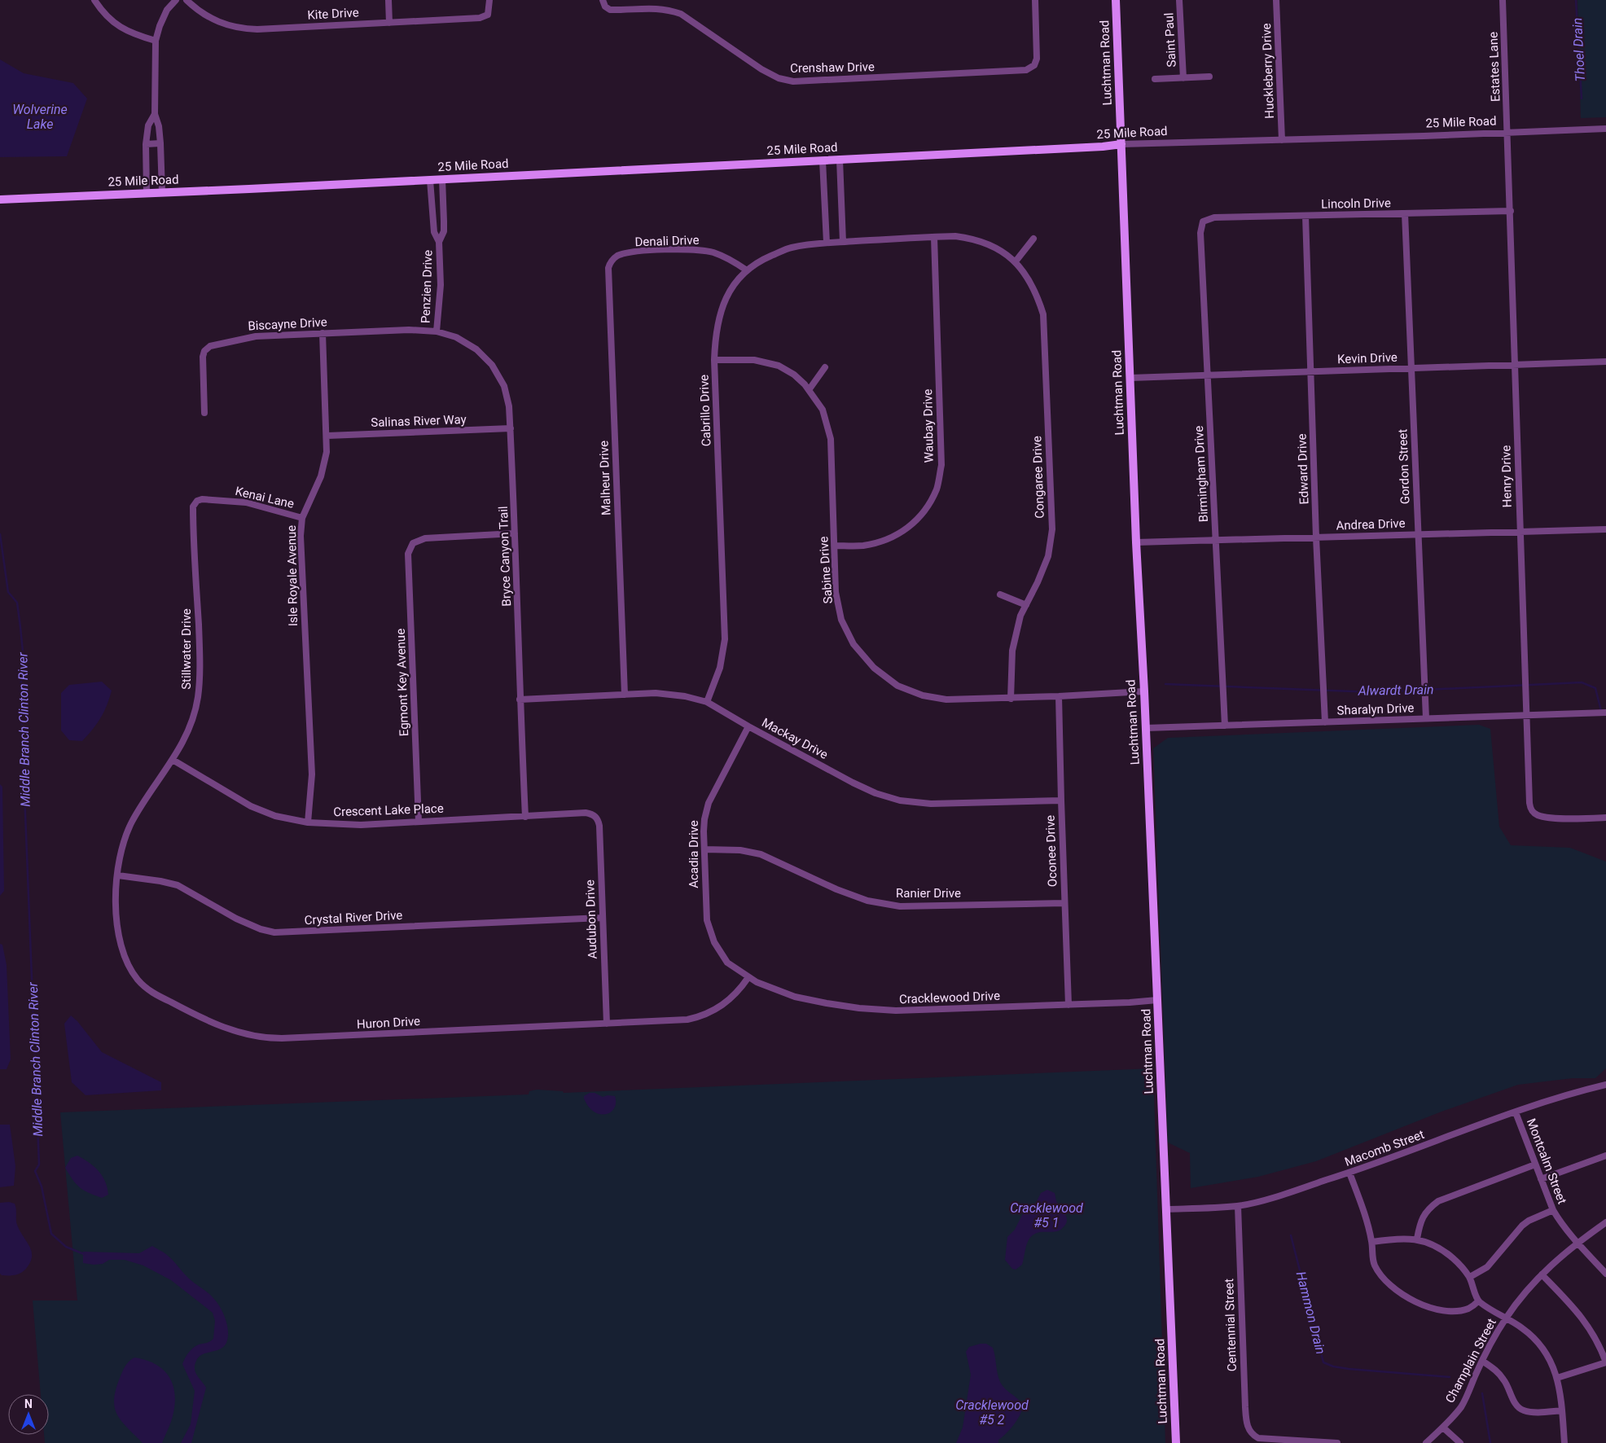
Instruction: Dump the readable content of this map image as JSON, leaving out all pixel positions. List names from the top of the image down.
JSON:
{
  "streets": {
    "street": [
      "Kite Drive",
      "Saint Paul",
      "Luchtman Road",
      "Estates Lane",
      "Crenshaw Drive",
      "Huckleberry Drive",
      "25 Mile Road",
      "Lincoln Drive",
      "Denali Drive",
      "Penzien Drive",
      "Biscayne Drive",
      "Kevin Drive",
      "Cabrillo Drive",
      "Salinas River Way",
      "Waubay Drive",
      "Gordon Street",
      "Edward Drive",
      "Birmingham Drive",
      "Henry Drive",
      "Congaree Drive",
      "Malheur Drive",
      "Kenai Lane",
      "Andrea Drive",
      "Bryce Canyon Trail",
      "Sabine Drive",
      "Isle Royale Avenue",
      "Stillwater Drive",
      "Egmont Key Avenue",
      "Sharalyn Drive",
      "Mackay Drive",
      "Crescent Lake Place",
      "Oconee Drive",
      "Acadia Drive",
      "Ranier Drive",
      "Crystal River Drive",
      "Audubon Drive",
      "Cracklewood Drive",
      "Huron Drive",
      "Macomb Street",
      "Montcalm Street",
      "Centennial Street",
      "Champlain Street"
    ]
  },
  "crossings": [
    ["Luchtman Road", "25 Mile Road"],
    ["Luchtman Road", "Kevin Drive"],
    ["Luchtman Road", "Andrea Drive"],
    ["Luchtman Road", "Sabine Drive"],
    ["Luchtman Road", "Sharalyn Drive"],
    ["Luchtman Road", "Cracklewood Drive"],
    ["Luchtman Road", "Macomb Street"],
    ["Estates Lane", "25 Mile Road"],
    ["Estates Lane", "Henry Drive"],
    ["Huckleberry Drive", "25 Mile Road"],
    ["25 Mile Road", "Penzien Drive"],
    ["25 Mile Road", "Henry Drive"],
    ["Lincoln Drive", "Gordon Street"],
    ["Lincoln Drive", "Edward Drive"],
    ["Lincoln Drive", "Birmingham Drive"],
    ["Lincoln Drive", "Henry Drive"],
    ["Denali Drive", "Cabrillo Drive"],
    ["Denali Drive", "Malheur Drive"],
    ["Penzien Drive", "Biscayne Drive"],
    ["Penzien Drive", "Bryce Canyon Trail"],
    ["Biscayne Drive", "Bryce Canyon Trail"],
    ["Biscayne Drive", "Isle Royale Avenue"],
    ["Kevin Drive", "Gordon Street"],
    ["Kevin Drive", "Edward Drive"],
    ["Kevin Drive", "Birmingham Drive"],
    ["Kevin Drive", "Henry Drive"],
    ["Cabrillo Drive", "Waubay Drive"],
    ["Cabrillo Drive", "Congaree Drive"],
    ["Cabrillo Drive", "Sabine Drive"],
    ["Cabrillo Drive", "Mackay Drive"],
    ["Salinas River Way", "Bryce Canyon Trail"],
    ["Salinas River Way", "Isle Royale Avenue"],
    ["Waubay Drive", "Sabine Drive"],
    ["Gordon Street", "Andrea Drive"],
    ["Gordon Street", "Sharalyn Drive"],
    ["Edward Drive", "Andrea Drive"],
    ["Edward Drive", "Sharalyn Drive"],
    ["Birmingham Drive", "Andrea Drive"],
    ["Birmingham Drive", "Sharalyn Drive"],
    ["Henry Drive", "Andrea Drive"],
    ["Henry Drive", "Sharalyn Drive"],
    ["Congaree Drive", "Sabine Drive"],
    ["Malheur Drive", "Mackay Drive"],
    ["Kenai Lane", "Isle Royale Avenue"],
    ["Kenai Lane", "Stillwater Drive"],
    ["Bryce Canyon Trail", "Egmont Key Avenue"],
    ["Bryce Canyon Trail", "Mackay Drive"],
    ["Bryce Canyon Trail", "Crescent Lake Place"],
    ["Sabine Drive", "Oconee Drive"],
    ["Isle Royale Avenue", "Crescent Lake Place"],
    ["Stillwater Drive", "Crescent Lake Place"],
    ["Stillwater Drive", "Crystal River Drive"],
    ["Stillwater Drive", "Huron Drive"],
    ["Egmont Key Avenue", "Crescent Lake Place"],
    ["Mackay Drive", "Oconee Drive"],
    ["Mackay Drive", "Acadia Drive"],
    ["Crescent Lake Place", "Audubon Drive"],
    ["Oconee Drive", "Ranier Drive"],
    ["Oconee Drive", "Cracklewood Drive"],
    ["Acadia Drive", "Ranier Drive"],
    ["Acadia Drive", "Cracklewood Drive"],
    ["Acadia Drive", "Huron Drive"],
    ["Crystal River Drive", "Audubon Drive"],
    ["Crystal River Drive", "Huron Drive"],
    ["Audubon Drive", "Huron Drive"],
    ["Cracklewood Drive", "Huron Drive"],
    ["Macomb Street", "Montcalm Street"],
    ["Macomb Street", "Centennial Street"],
    ["Montcalm Street", "Champlain Street"]
  ],
  "water": [
    "Thoel Drain",
    "Wolverine Lake",
    "Alwardt Drain",
    "Middle Branch Clinton River",
    "Cracklewood #5 1",
    "Hammon Drain",
    "Cracklewood #5 2"
  ],
  "north": "top"
}
